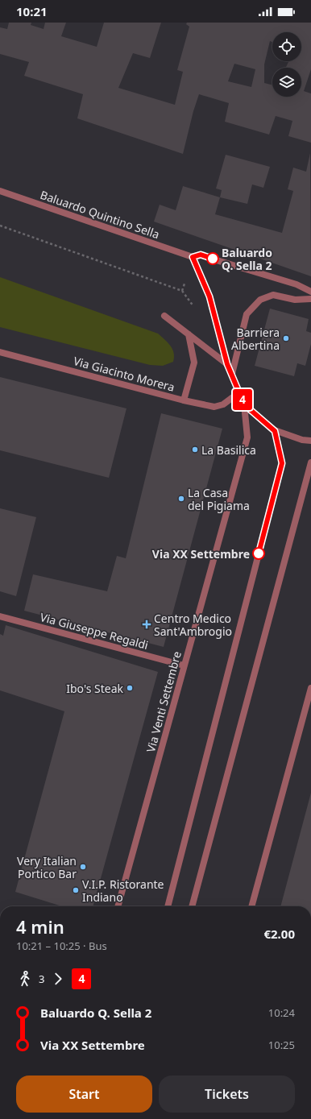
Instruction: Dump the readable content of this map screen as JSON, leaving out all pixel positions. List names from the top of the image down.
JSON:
{
  "streets": {
    "street": [
      "Baluardo Quintino Sella",
      "Via Giacinto Morera",
      "Via Giuseppe Regaldi",
      "Via Venti Settembre"
    ]
  },
  "crossings": [
    ["Via Giuseppe Regaldi", "Via Venti Settembre"]
  ],
  "places": {
    "other": [
      "Baluardo Q. Sella 2",
      "Barriera Albertina",
      "La Basilica",
      "La Casa del Pigiama",
      "Via XX Settembre",
      "Ibo's Steak",
      "Very Italian Portico Bar",
      "V.I.P. Ristorante Indiano"
    ],
    "health": ["Centro Medico Sant'Ambrogio"]
  },
  "lines": ["bus line 4"],
  "page": {
    "status": "10:21",
    "on_map": "4",
    "heading": ["4 min", "10:21 – 10:25 · Bus", "€2.00"],
    "legs": ["3", "4"],
    "list": [
      {
        "name": "Baluardo Q. Sella 2",
        "value": "10:24"
      },
      {
        "name": "Via XX Settembre",
        "value": "10:25"
      }
    ],
    "buttons": ["Start", "Tickets"]
  }
}
